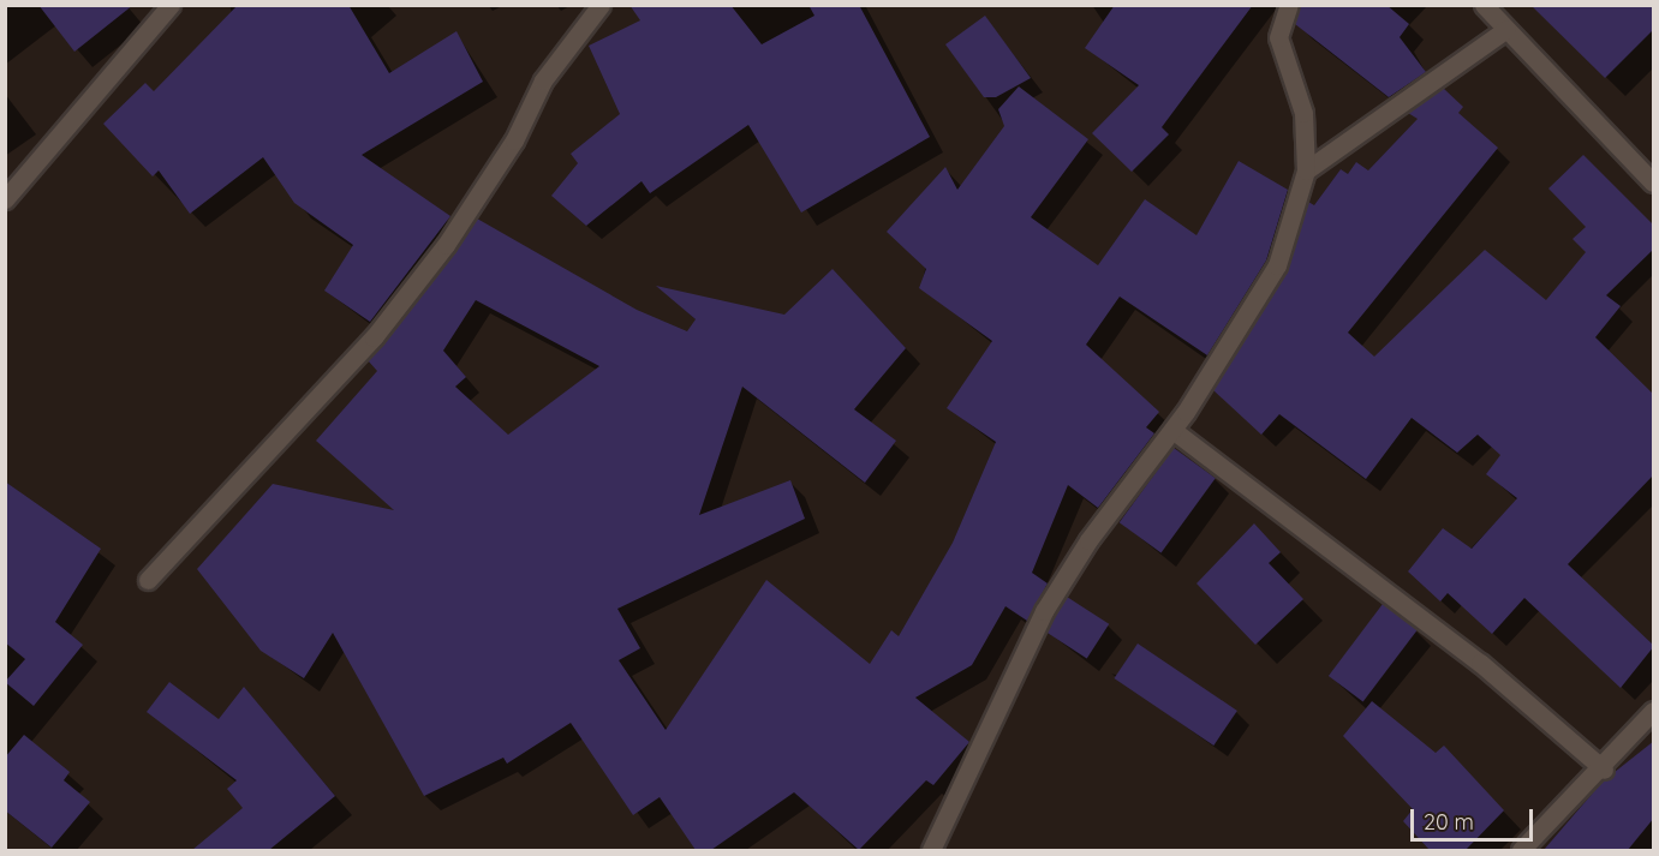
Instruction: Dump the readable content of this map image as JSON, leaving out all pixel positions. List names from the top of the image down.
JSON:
{
  "scale_bar": "20 m"
}
